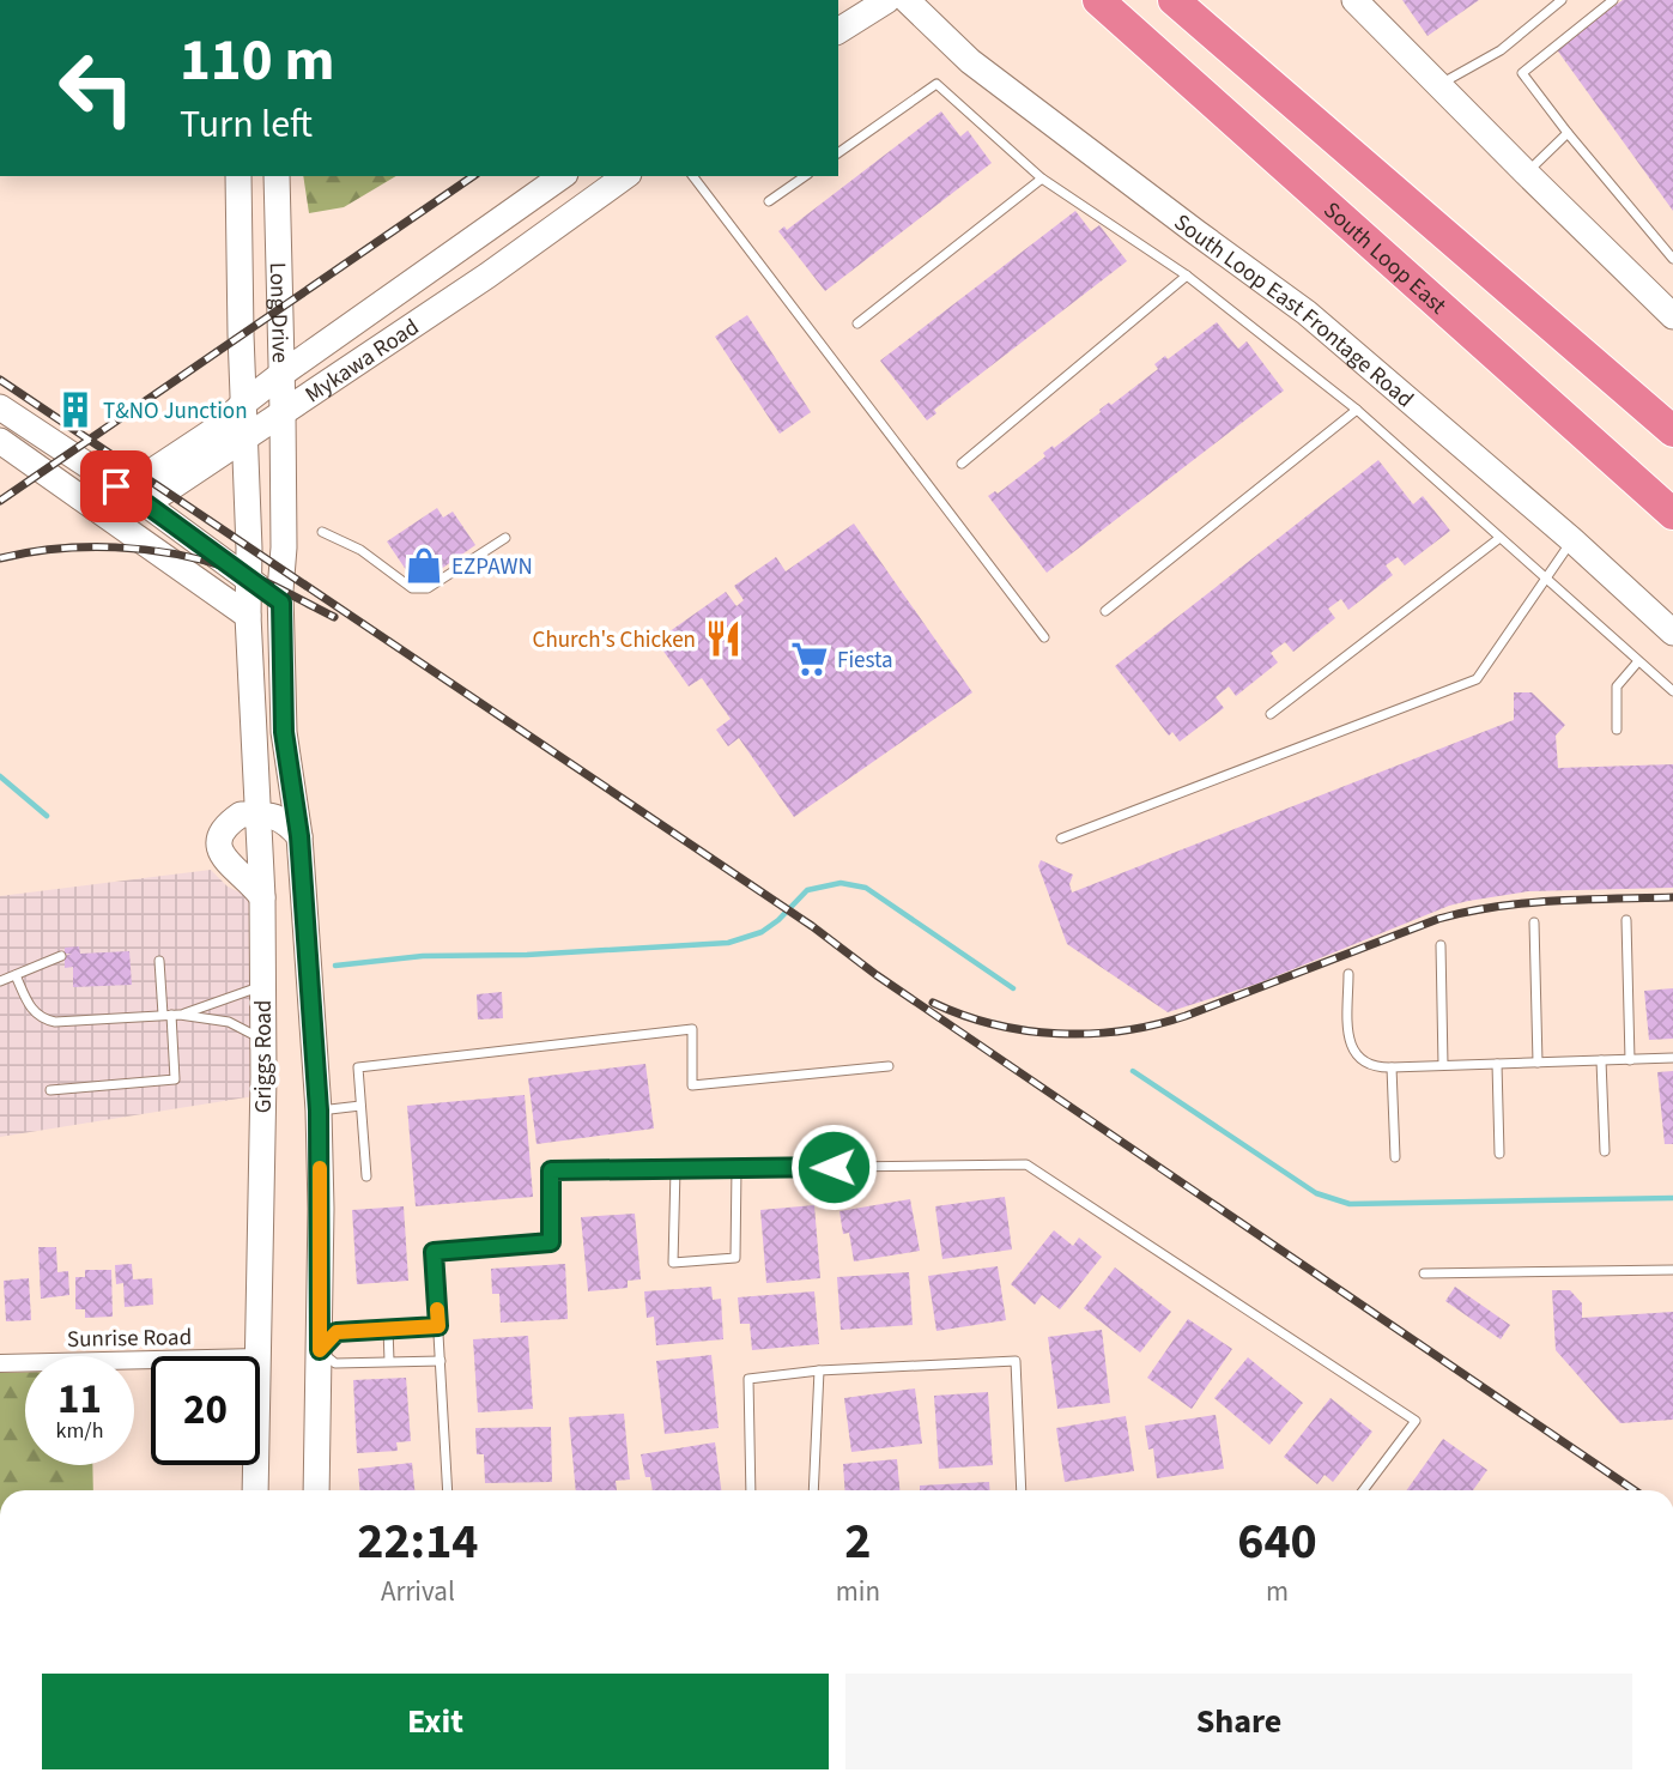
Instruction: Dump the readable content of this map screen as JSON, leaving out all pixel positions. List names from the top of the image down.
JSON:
{
  "streets": {
    "highway": ["South Loop East"],
    "main road": [
      "South Loop East Frontage Road",
      "Long Drive",
      "Mykawa Road",
      "Griggs Road"
    ],
    "street": ["Sunrise Road"]
  },
  "crossings": [
    ["Long Drive", "Mykawa Road"],
    ["Long Drive", "Griggs Road"]
  ],
  "places": {
    "building": ["T&NO Junction"],
    "shop": ["EZPAWN"],
    "restaurant": ["Church's Chicken"],
    "supermarket": ["Fiesta"]
  },
  "page": {
    "turn": ["110 m", "Turn left"],
    "speed": "11 km/h",
    "limit": "20",
    "eta": [
      "22:14",
      "Arrival",
      "2",
      "min",
      "640",
      "m"
    ],
    "buttons": ["Exit", "Share"]
  }
}
